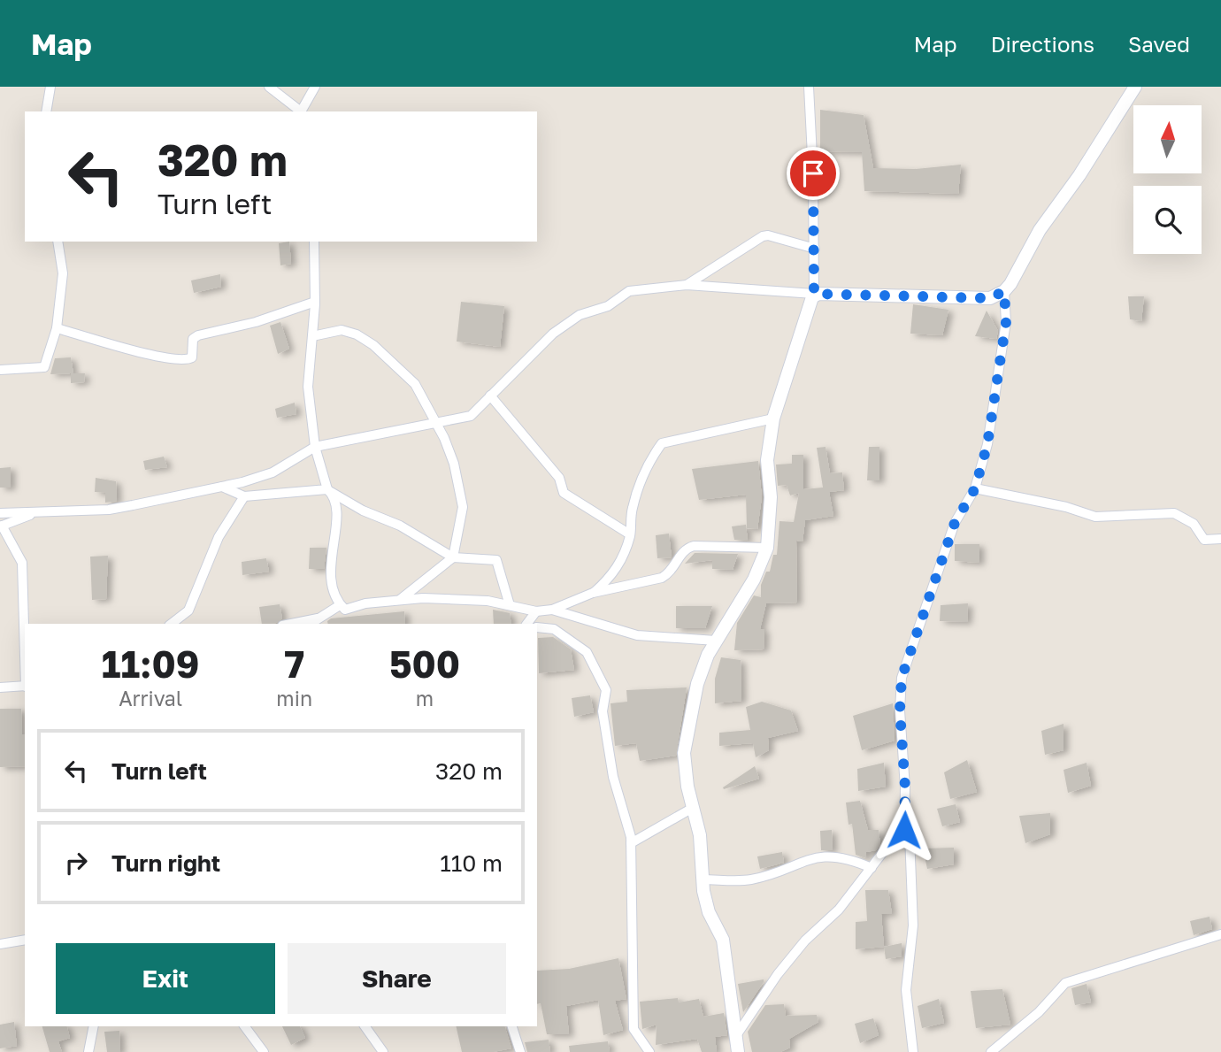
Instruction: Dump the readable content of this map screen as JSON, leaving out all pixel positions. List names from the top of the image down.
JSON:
{
  "north": "top",
  "page": {
    "header": "Map",
    "nav": ["Map", "Directions", "Saved"],
    "turn": ["320 m", "Turn left"],
    "eta": [
      "11:09",
      "Arrival",
      "7",
      "min",
      "500",
      "m"
    ],
    "list": [
      {
        "name": "Turn left",
        "value": "320 m"
      },
      {
        "name": "Turn right",
        "value": "110 m"
      }
    ],
    "buttons": ["Exit", "Share"]
  }
}
